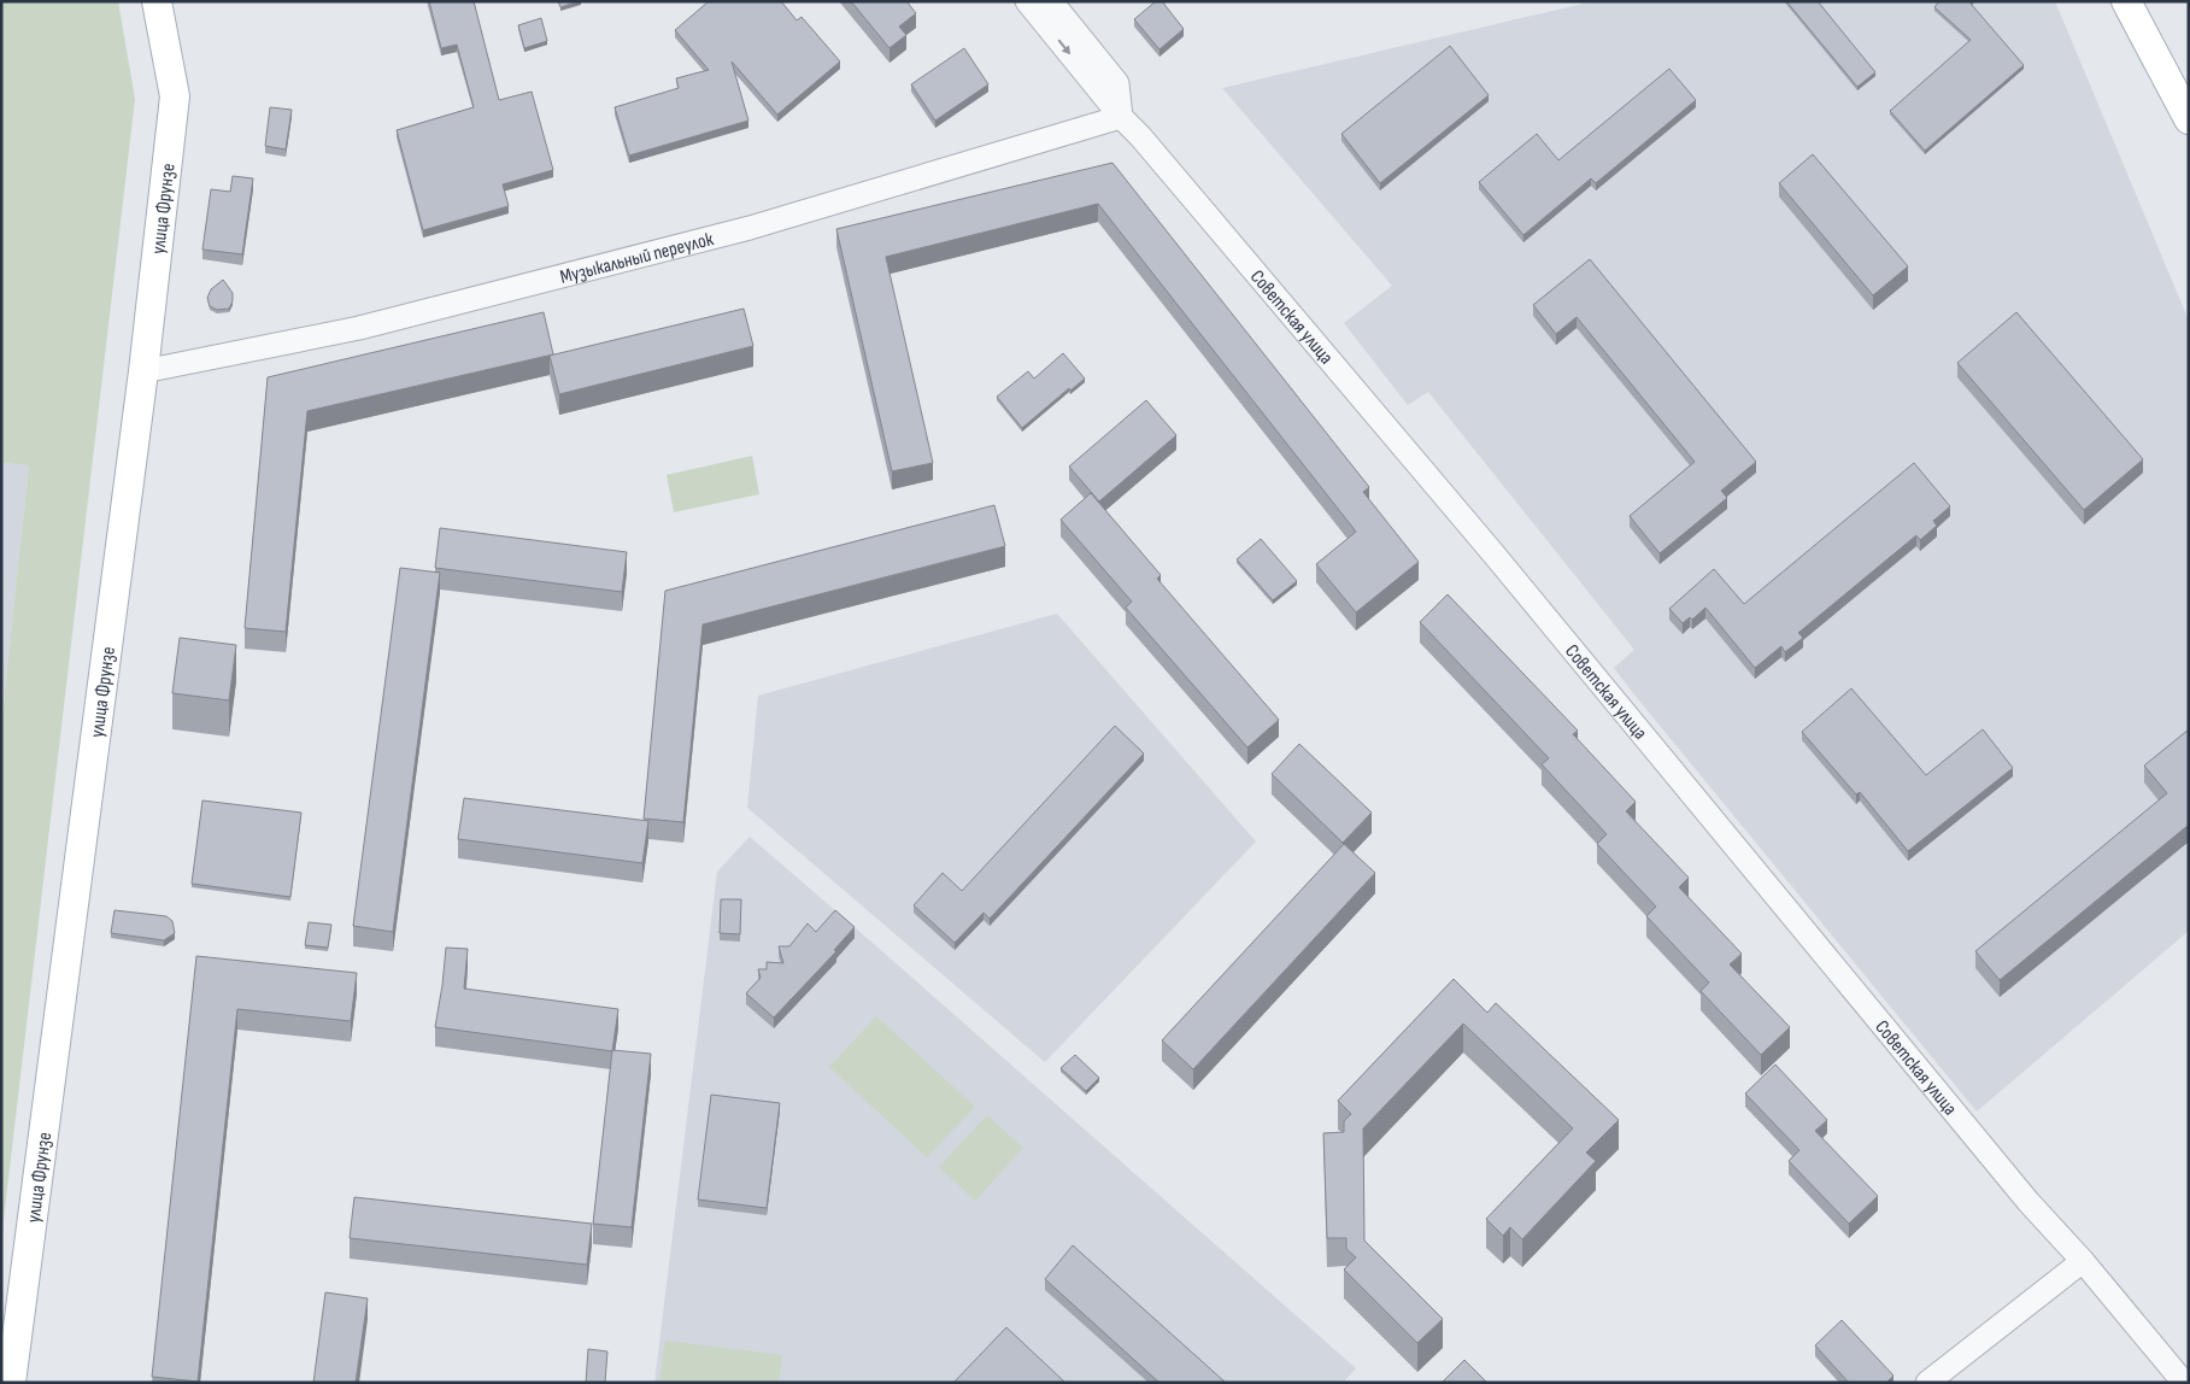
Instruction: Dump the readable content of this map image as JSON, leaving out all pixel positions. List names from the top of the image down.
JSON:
{
  "streets": {
    "main road": ["улица Фрунзе"],
    "street": ["Музыкальный переулок", "Советская улица"]
  },
  "crossings": [
    ["улица Фрунзе", "Музыкальный переулок"],
    ["Музыкальный переулок", "Советская улица"]
  ]
}
